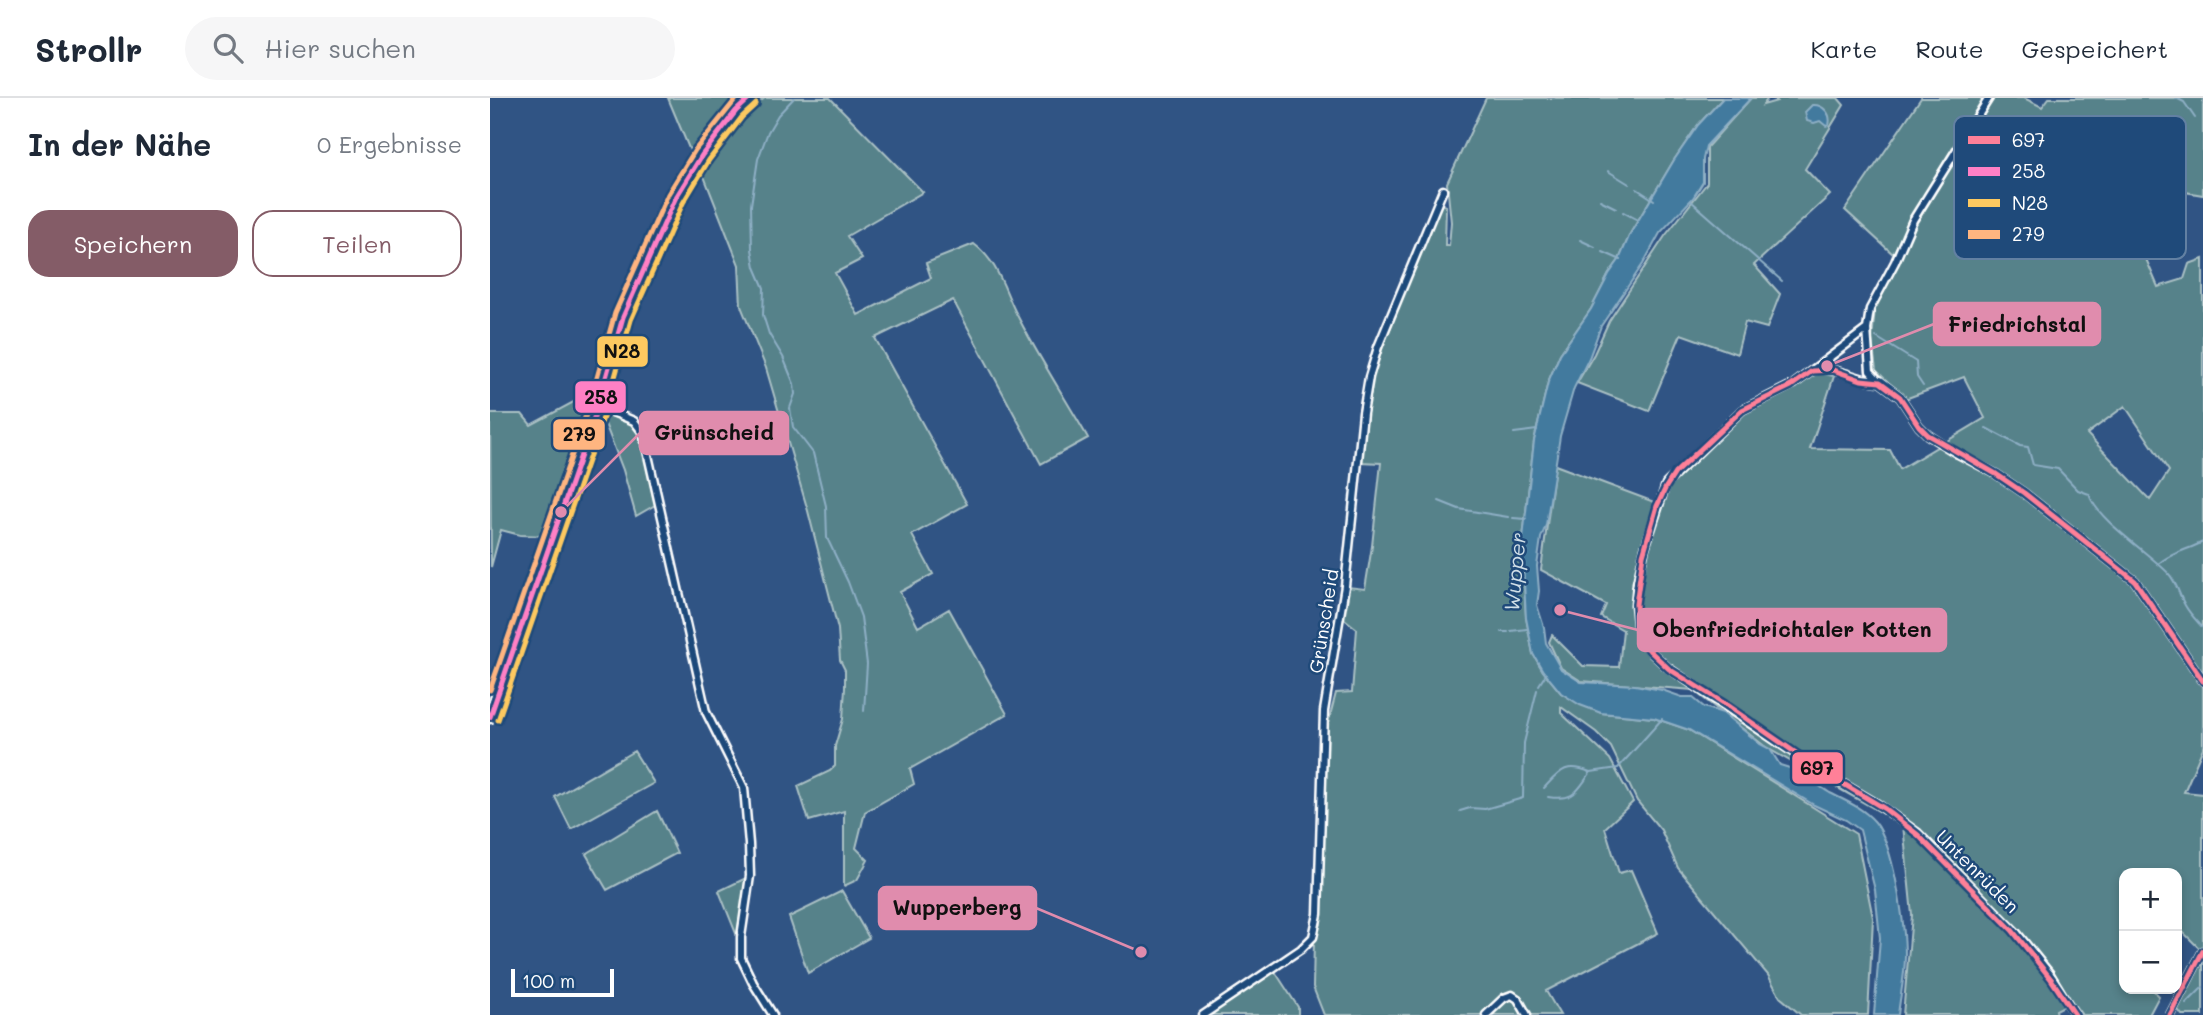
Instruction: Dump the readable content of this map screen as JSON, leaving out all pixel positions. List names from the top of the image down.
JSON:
{
  "streets": {
    "street": ["Grünscheid", "Untenrüden"]
  },
  "water": ["Wupper"],
  "places": [
    "Friedrichstal",
    "Grünscheid",
    "Obenfriedrichtaler Kotten",
    "Wupperberg"
  ],
  "lines": [
    "transit line 258",
    "transit line 279",
    "transit line N28",
    "transit line 697"
  ],
  "legend": [
    "697",
    "258",
    "N28",
    "279"
  ],
  "scale_bar": "100 m",
  "page": {
    "header": "Strollr",
    "search": "Hier suchen",
    "nav": ["Karte", "Route", "Gespeichert"],
    "heading": ["In der Nähe", "0 Ergebnisse"],
    "buttons": ["Speichern", "Teilen"],
    "map_buttons": ["+", "−"],
    "scale": "100 m"
  }
}
